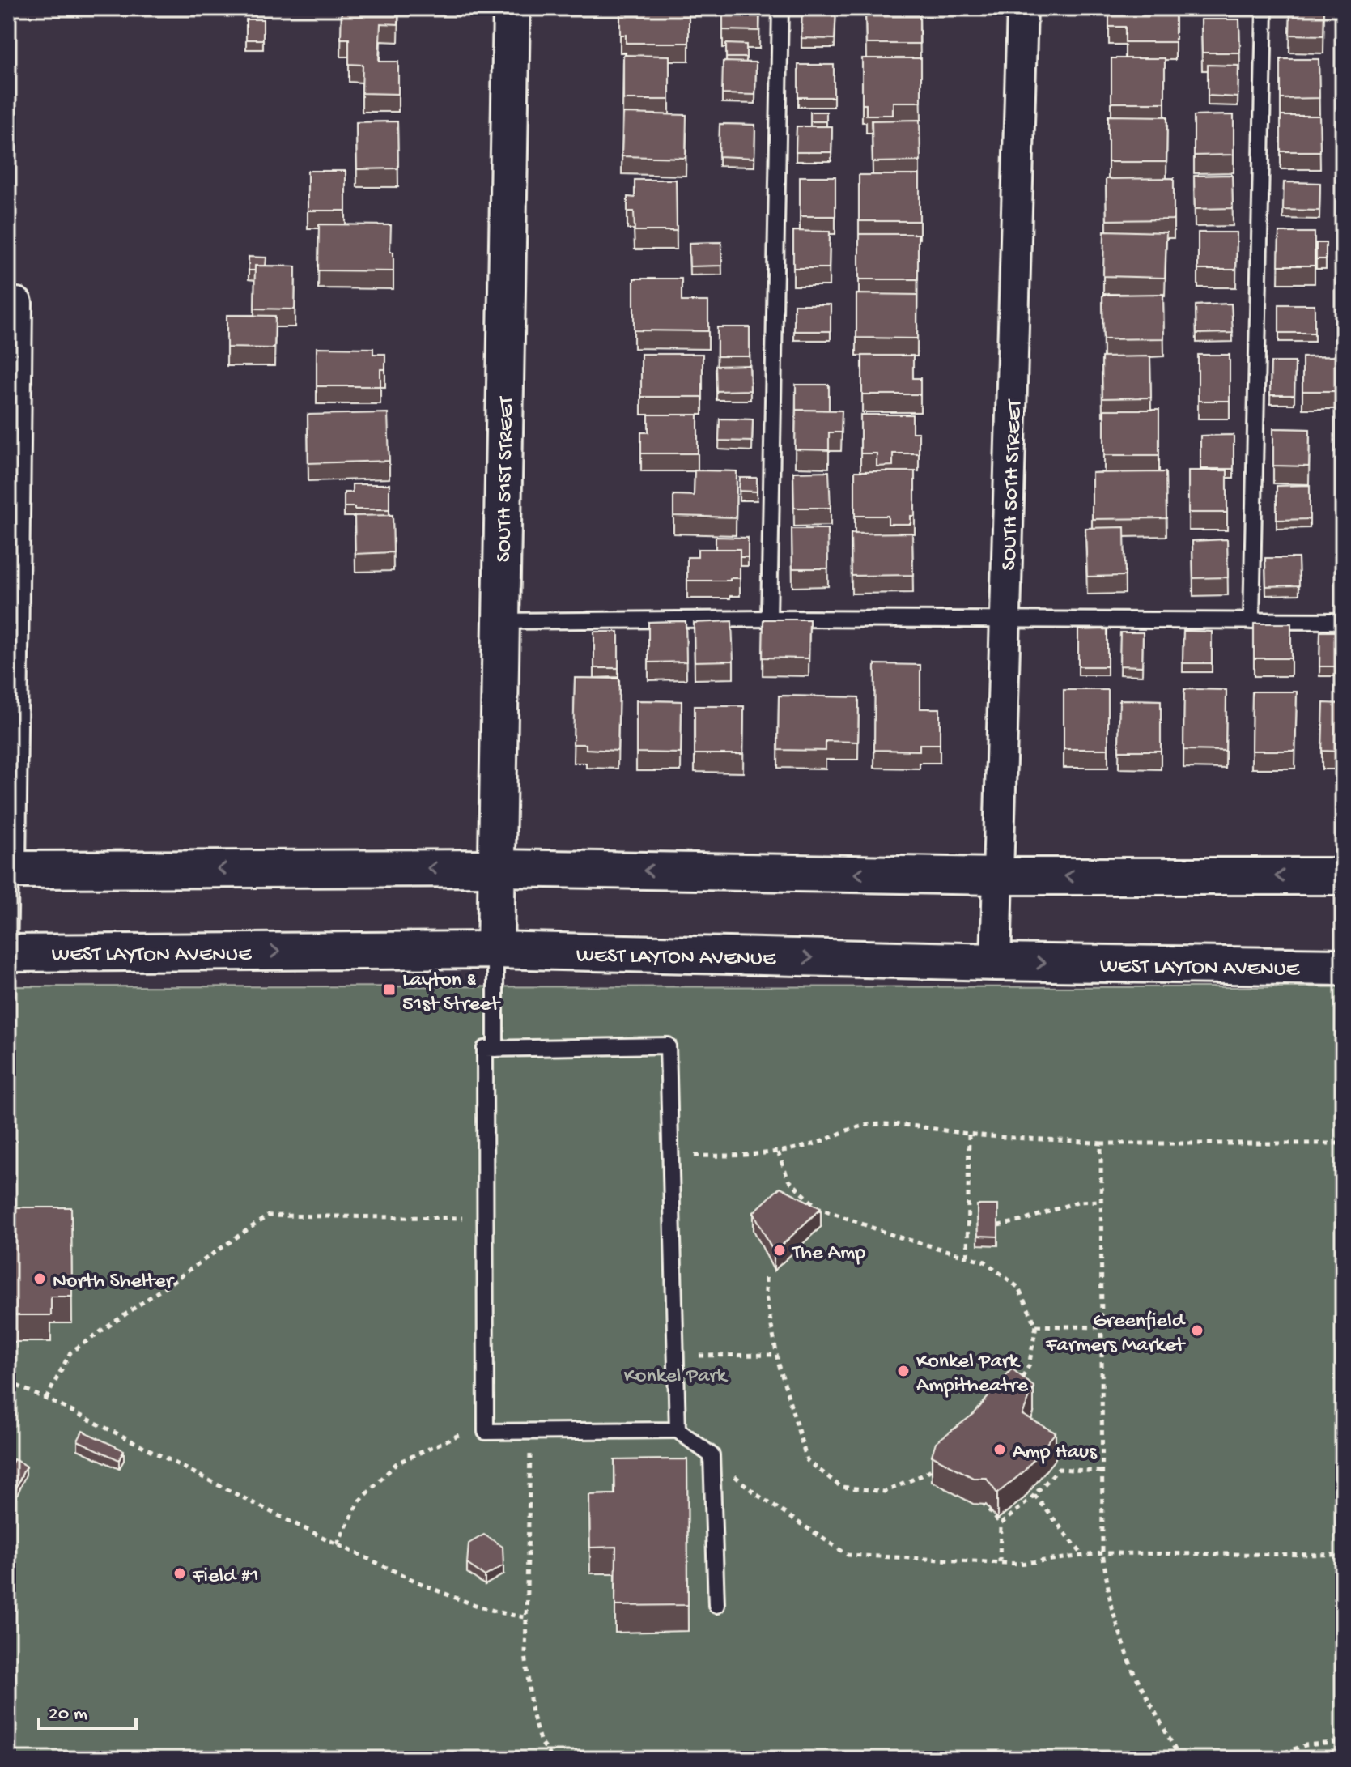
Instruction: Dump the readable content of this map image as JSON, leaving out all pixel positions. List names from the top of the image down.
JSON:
{
  "streets": {
    "main road": ["SOUTH 51ST STREET", "WEST LAYTON AVENUE"],
    "street": ["SOUTH 50TH STREET"]
  },
  "crossings": [
    ["SOUTH 51ST STREET", "WEST LAYTON AVENUE"],
    ["SOUTH 50TH STREET", "WEST LAYTON AVENUE"]
  ],
  "parks": ["Konkel Park"],
  "places": {
    "transit": ["Layton & 51st Street"],
    "other": [
      "The Amp",
      "North Shelter",
      "Greenfield Farmers Market",
      "Konkel Park Ampitheatre",
      "Amp Haus",
      "Field #1"
    ]
  },
  "scale_bar": "20 m"
}
